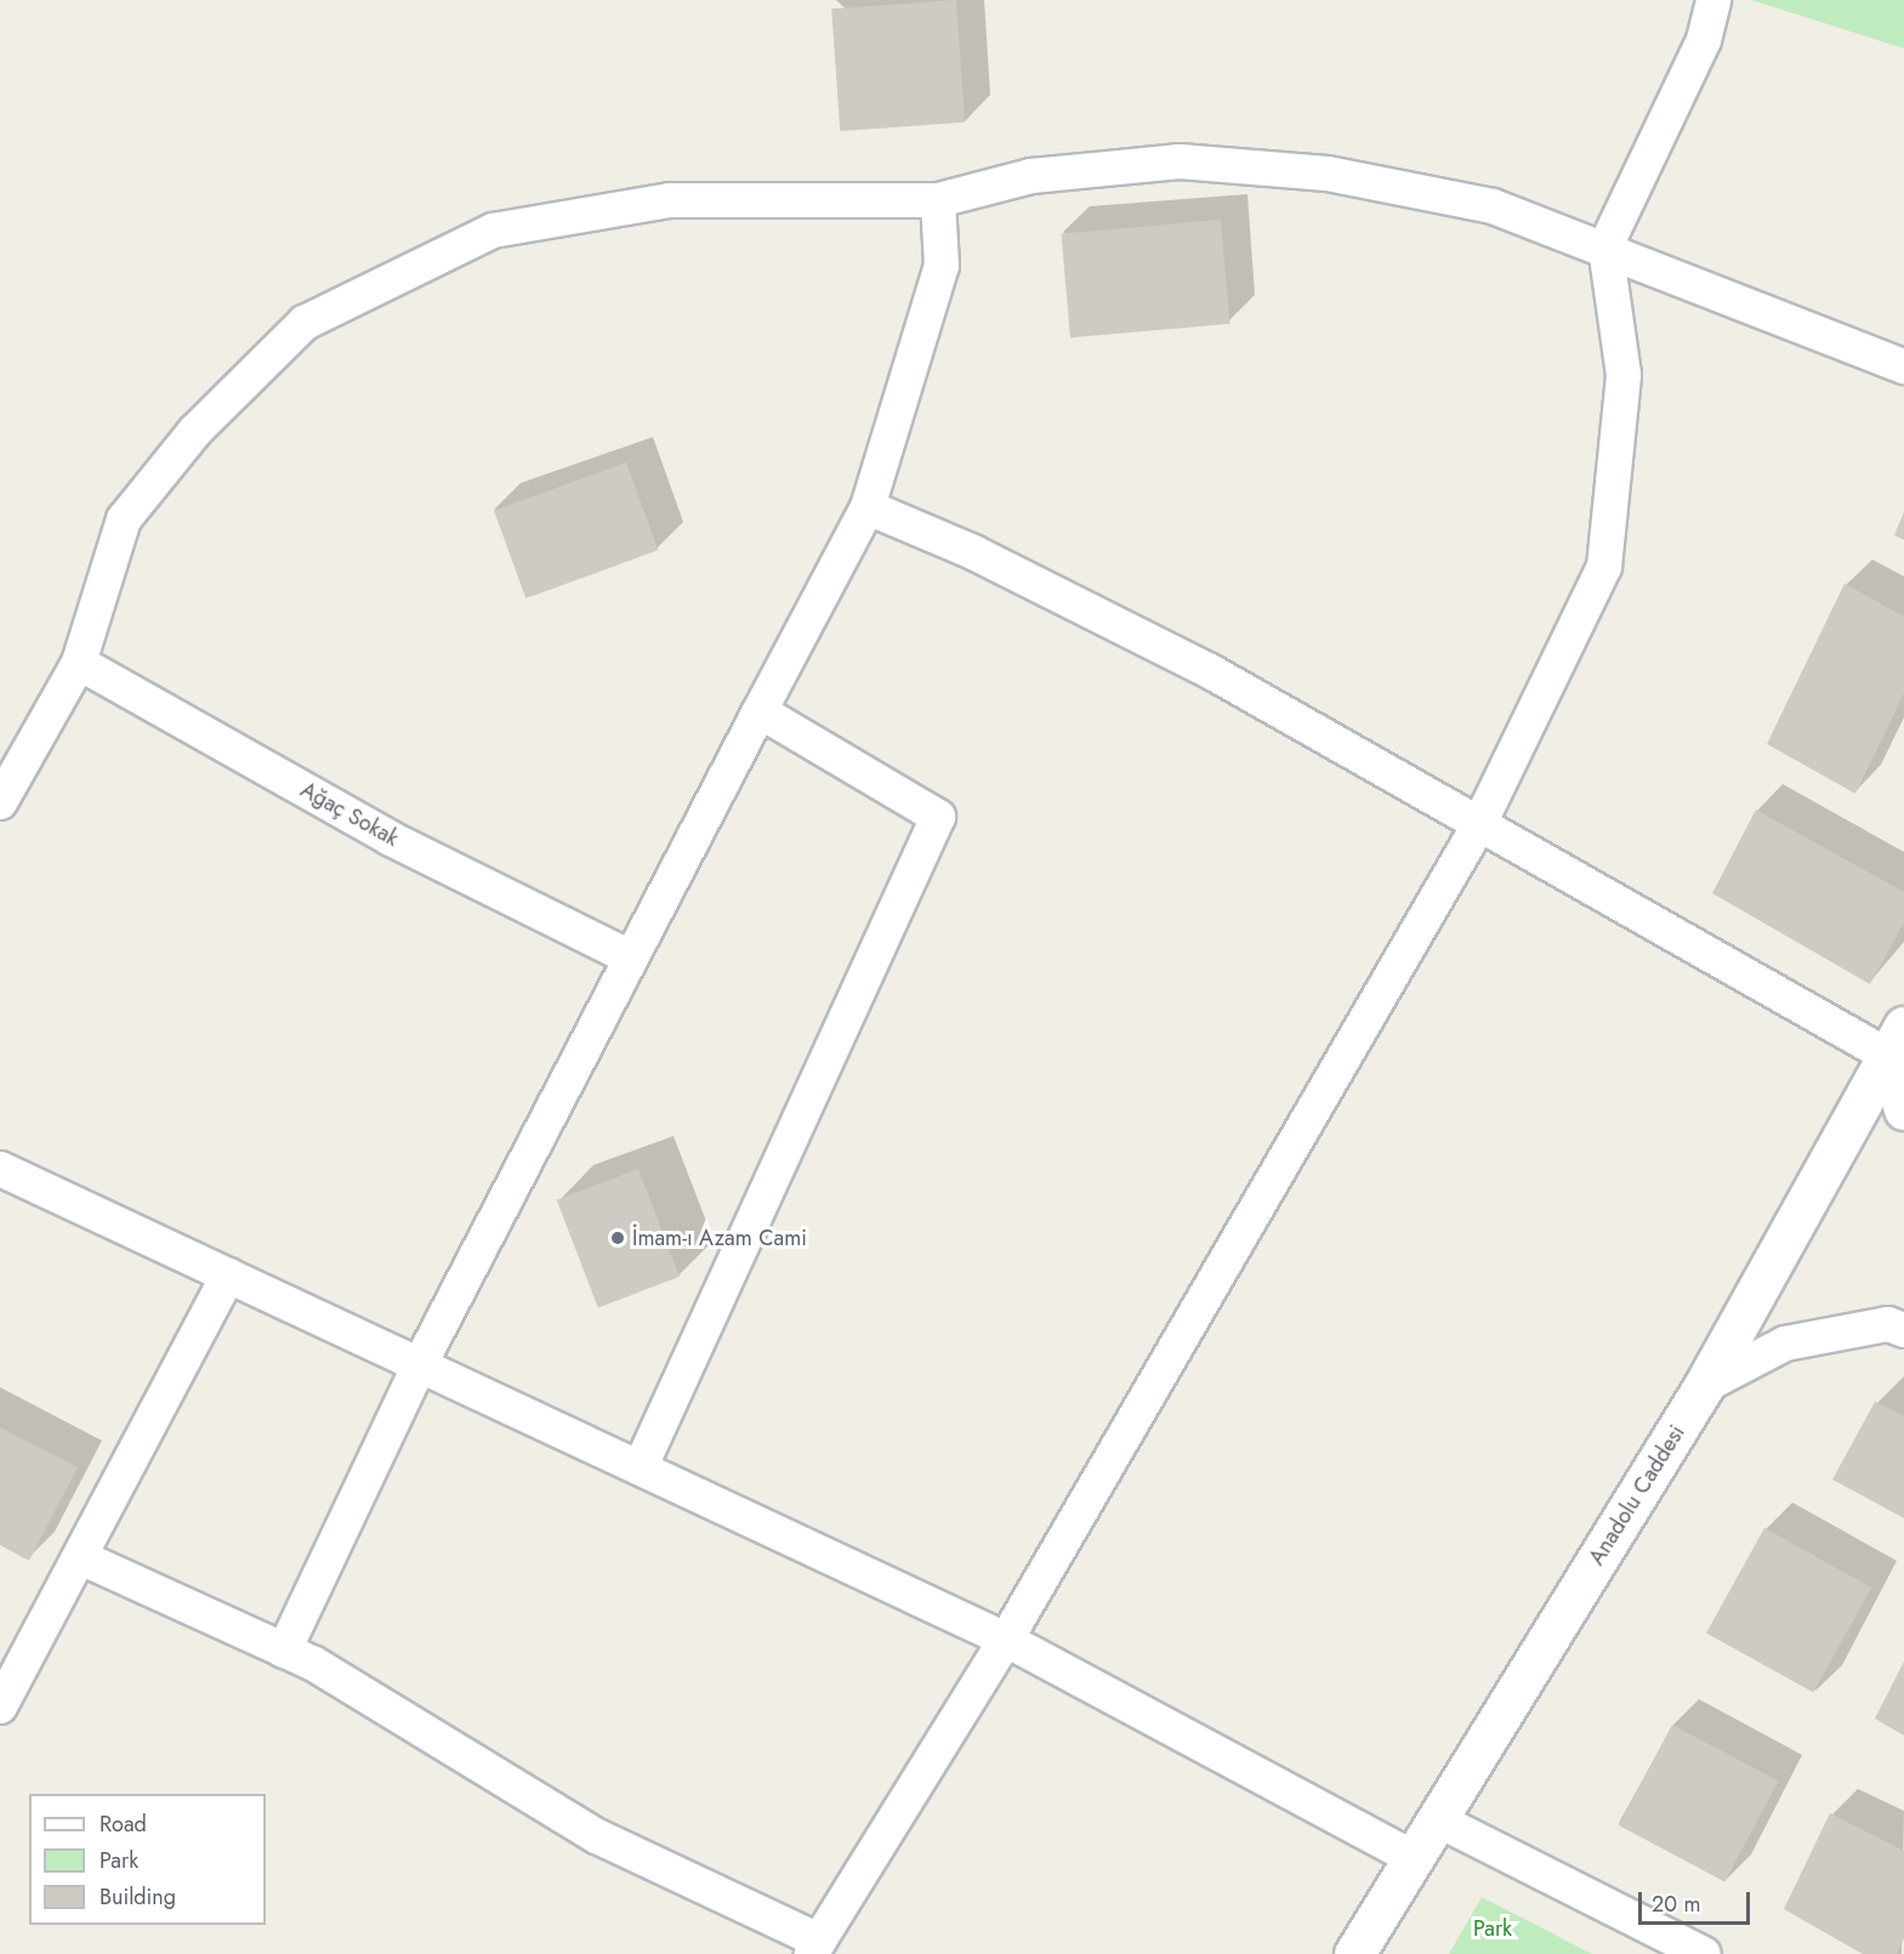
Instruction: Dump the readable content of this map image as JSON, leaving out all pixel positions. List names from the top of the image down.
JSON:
{
  "streets": {
    "street": ["Ağaç Sokak", "Anadolu Caddesi"]
  },
  "parks": ["Park"],
  "places": ["İmam-ı Azam Cami"],
  "legend": ["Road", "Park", "Building"],
  "scale_bar": "20 m"
}
